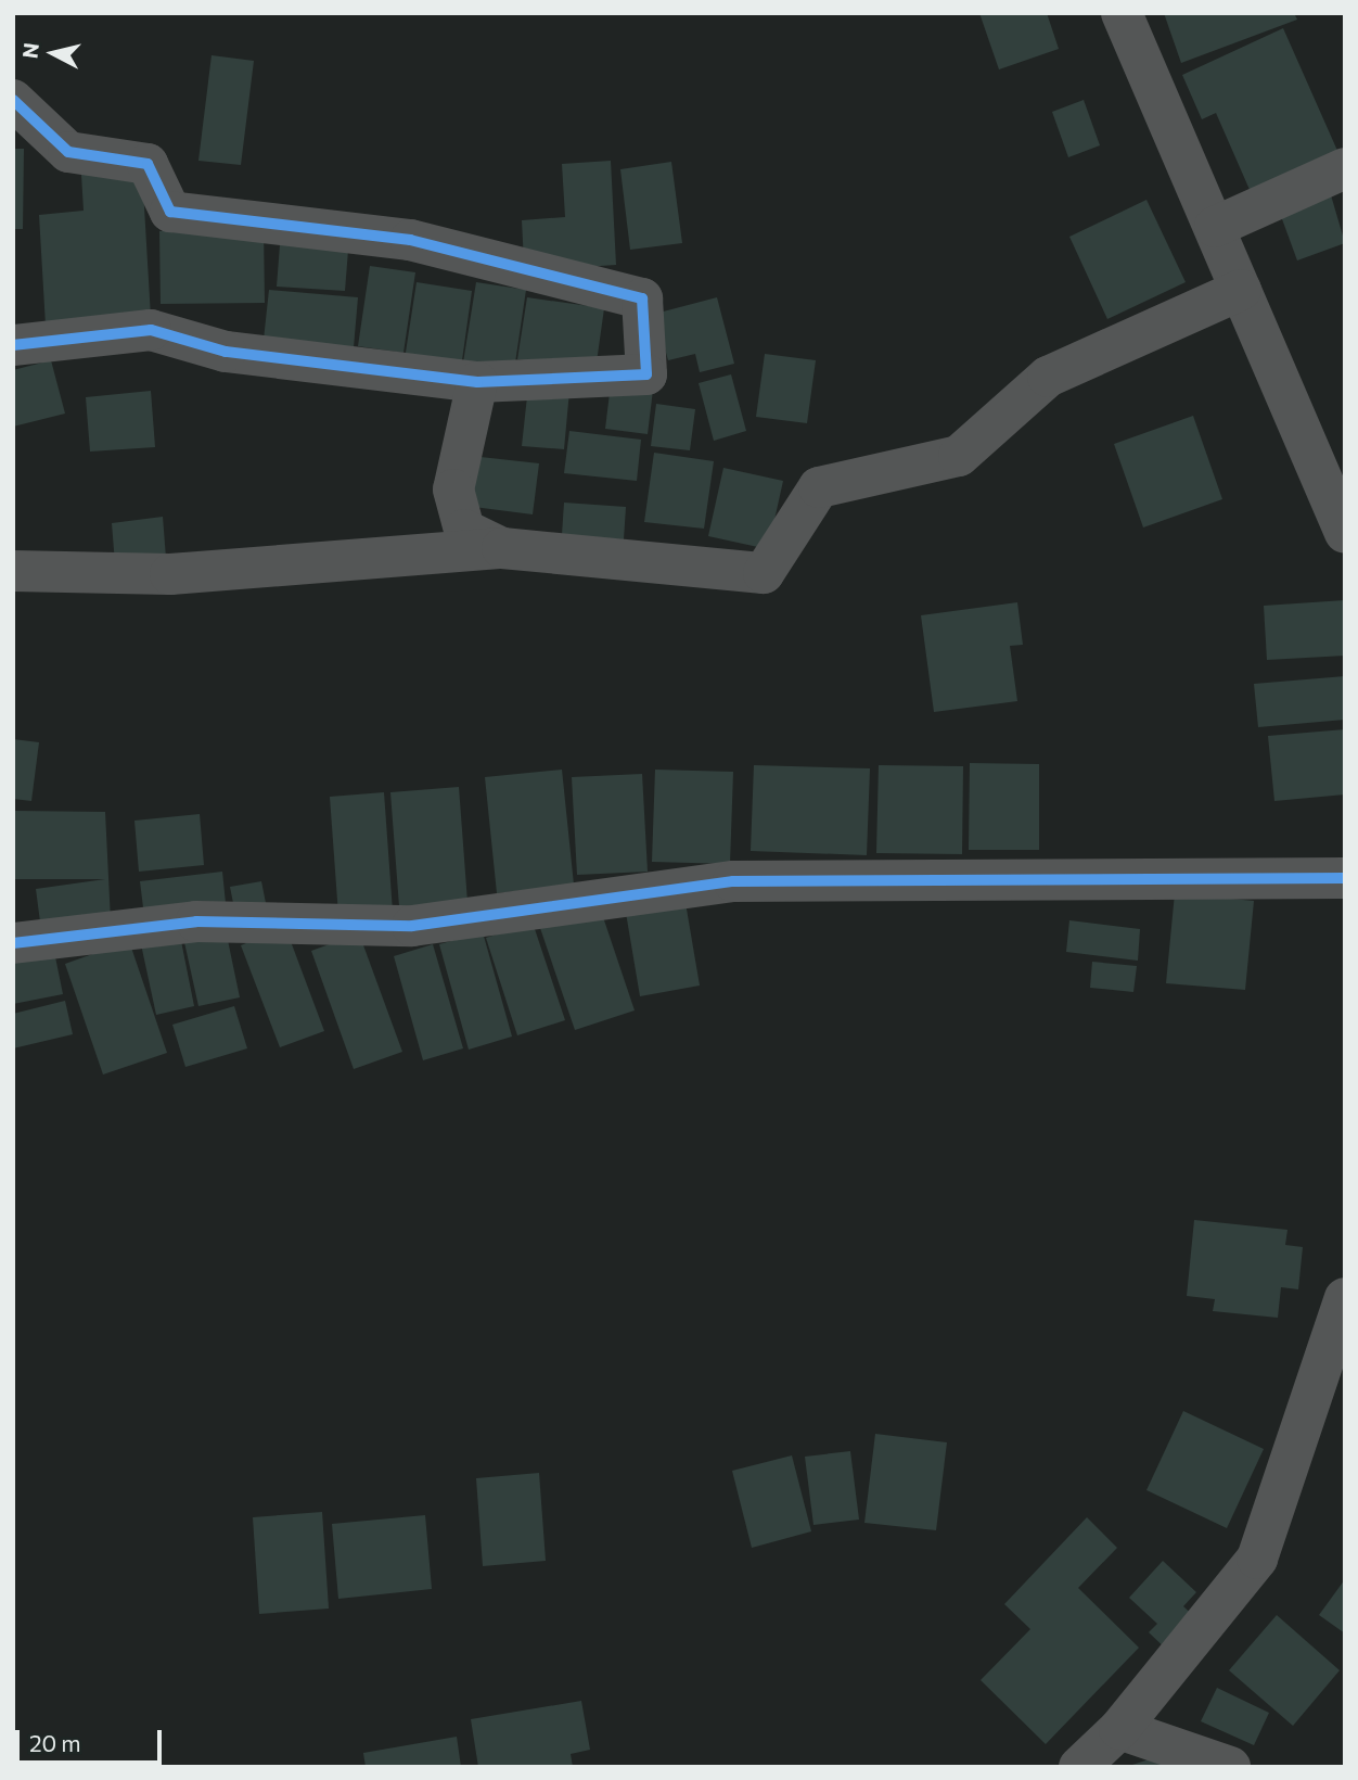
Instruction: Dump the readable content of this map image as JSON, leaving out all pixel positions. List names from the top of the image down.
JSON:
{
  "scale_bar": "20 m",
  "north": "left"
}
